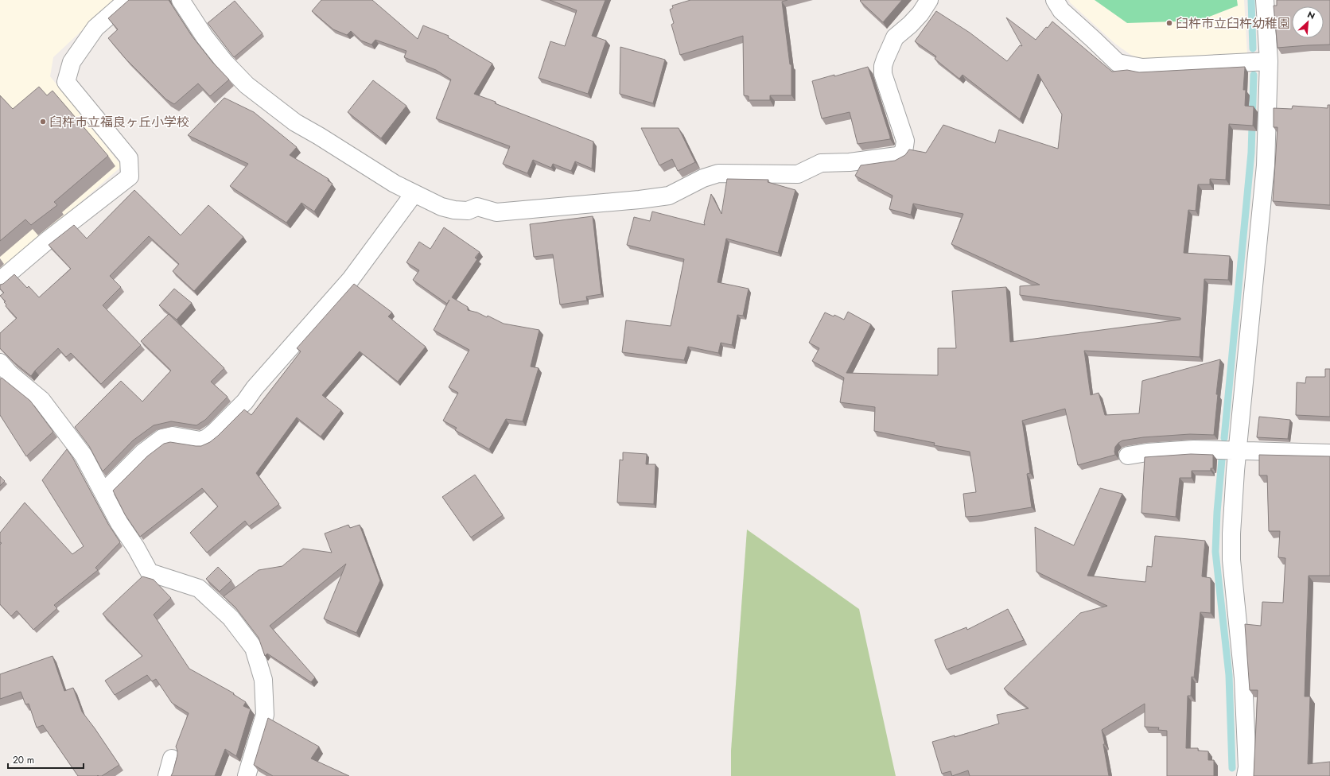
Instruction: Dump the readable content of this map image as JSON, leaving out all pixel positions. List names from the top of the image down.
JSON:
{
  "places": ["臼杵市立臼杵幼稚園", "臼杵市立福良ヶ丘小学校"],
  "scale_bar": "20 m",
  "north": "top right"
}
